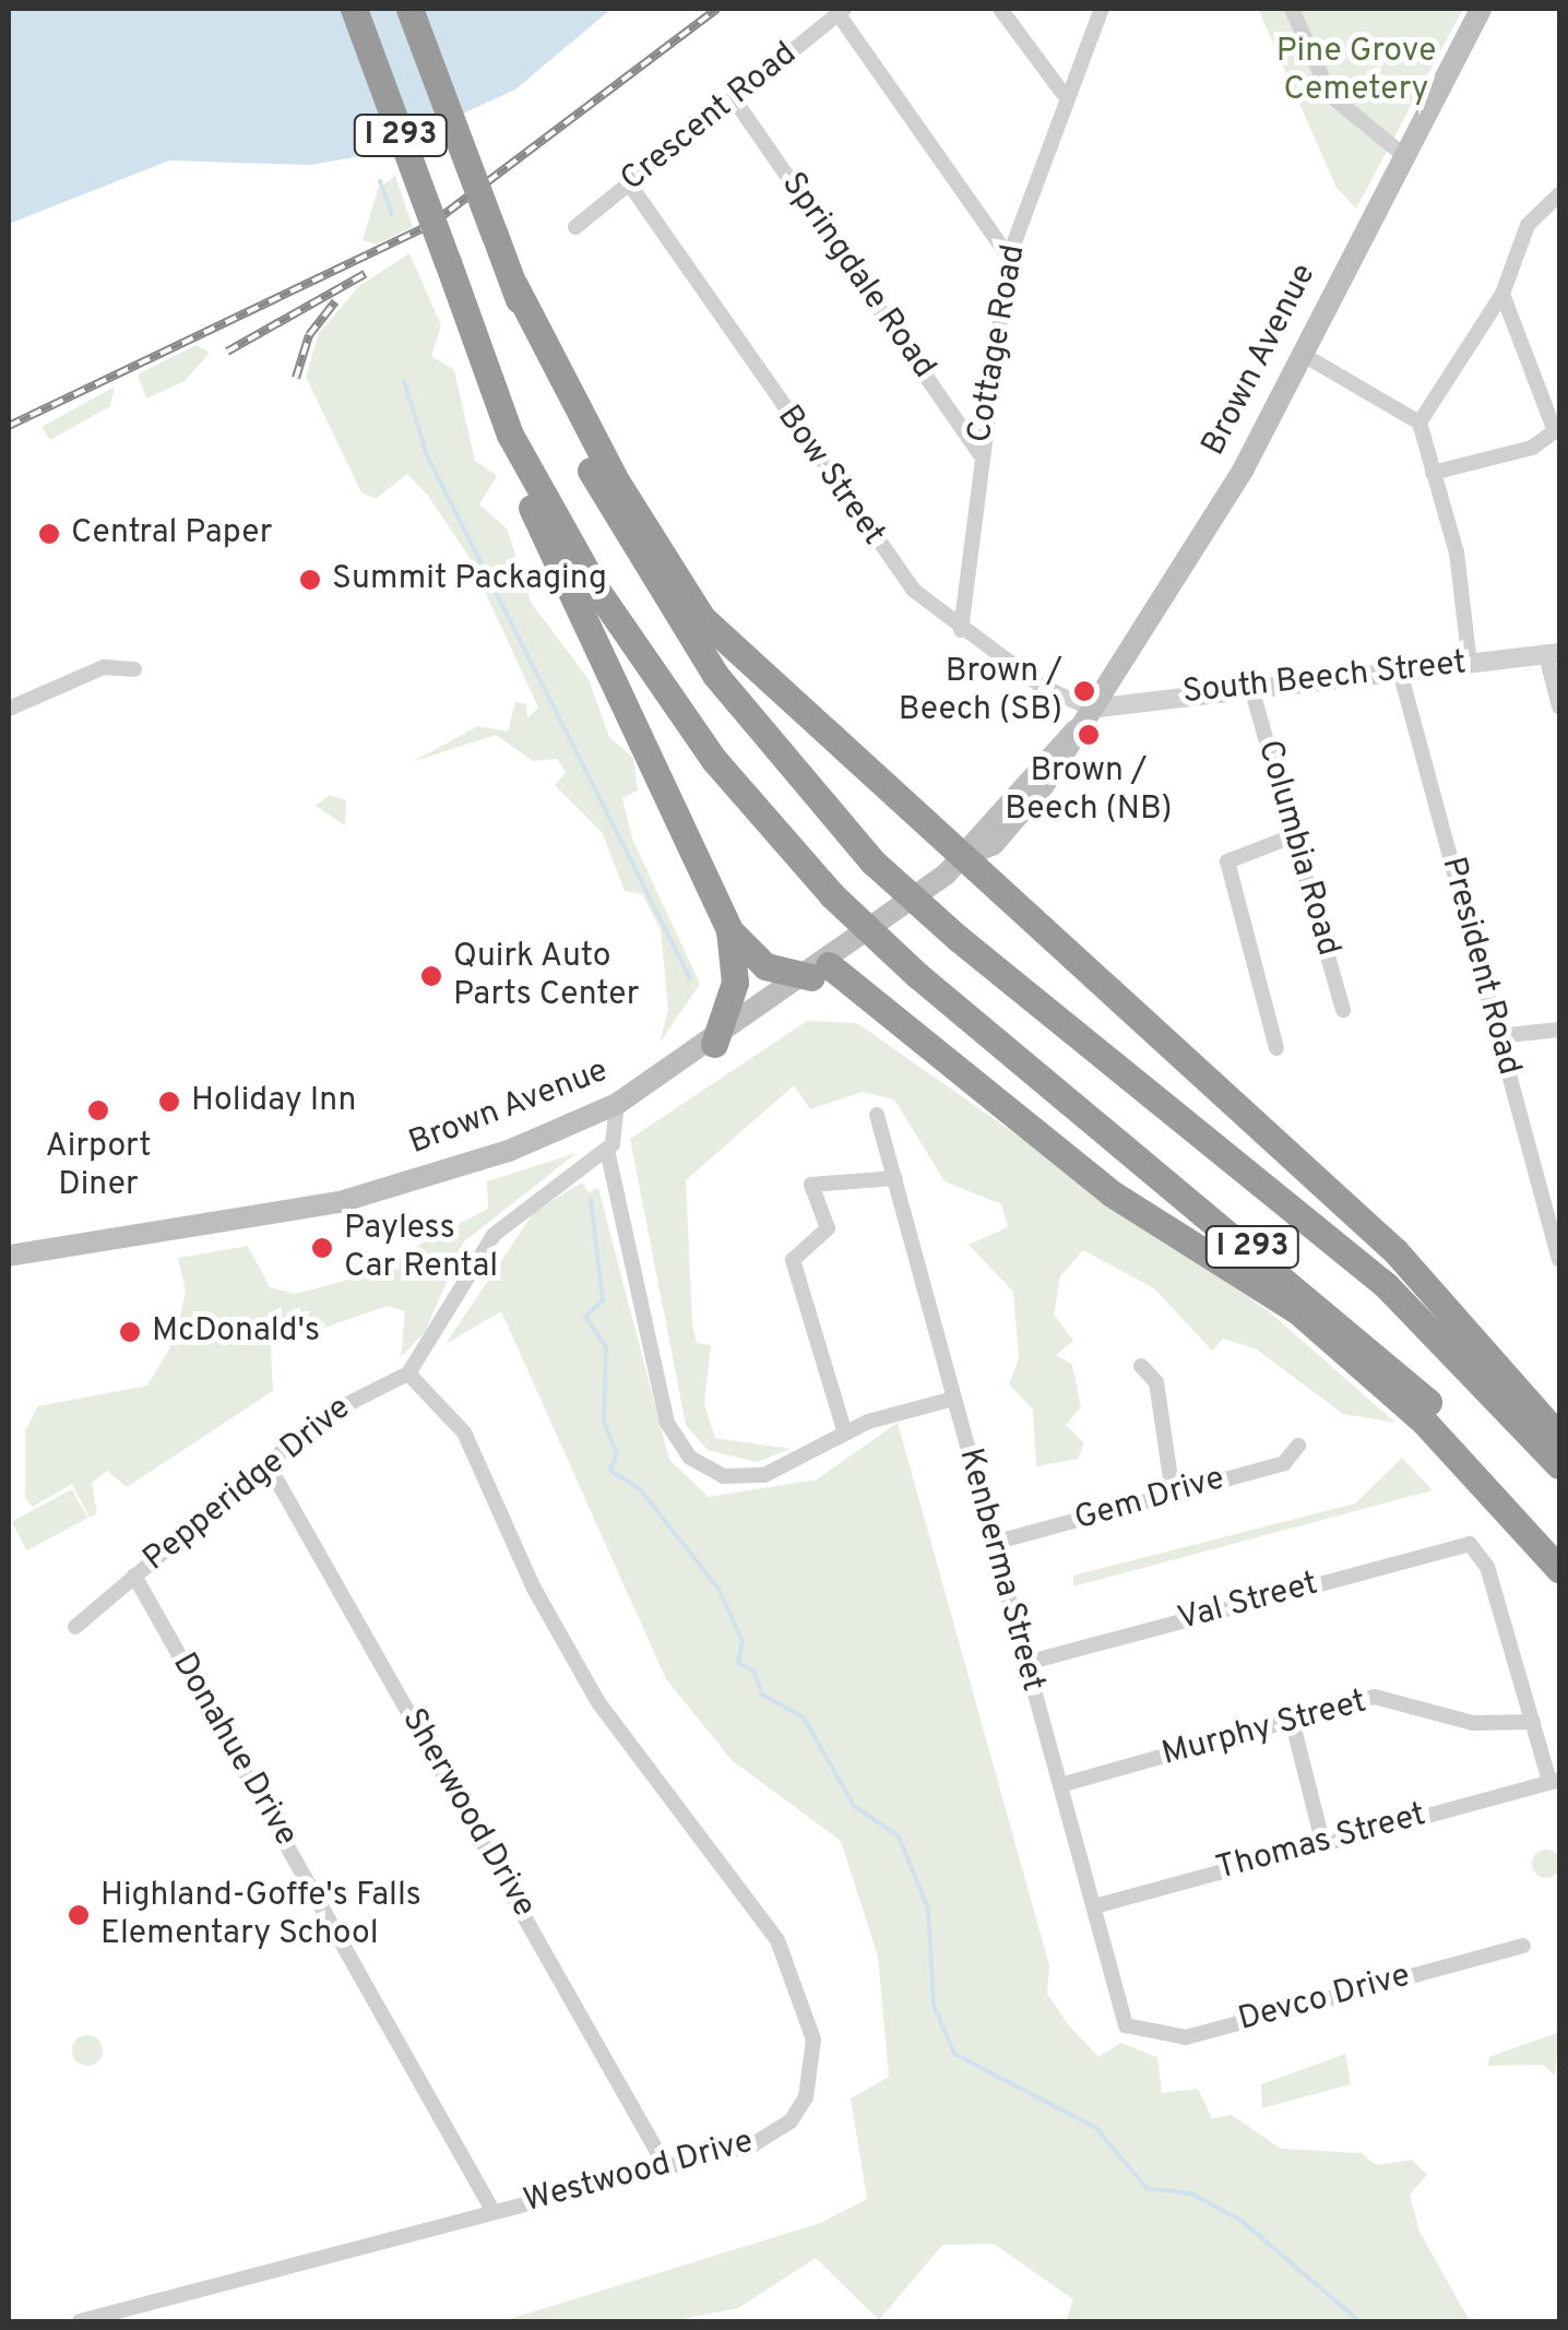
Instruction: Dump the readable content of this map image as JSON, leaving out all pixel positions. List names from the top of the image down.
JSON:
{
  "streets": {
    "highway": ["I 293"],
    "main road": ["Brown Avenue"],
    "street": [
      "Crescent Road",
      "Springdale Road",
      "Cottage Road",
      "Bow Street",
      "South Beech Street",
      "Columbia Road",
      "President Road",
      "Pepperidge Drive",
      "Gem Drive",
      "Kenberma Street",
      "Val Street",
      "Murphy Street",
      "Donahue Drive",
      "Sherwood Drive",
      "Thomas Street",
      "Devco Drive",
      "Westwood Drive"
    ]
  },
  "crossings": [
    ["Crescent Road", "Springdale Road"],
    ["Crescent Road", "Bow Street"],
    ["Springdale Road", "Cottage Road"],
    ["Cottage Road", "Bow Street"],
    ["Brown Avenue", "Bow Street"],
    ["Brown Avenue", "South Beech Street"],
    ["Bow Street", "South Beech Street"],
    ["South Beech Street", "Columbia Road"],
    ["South Beech Street", "President Road"],
    ["Pepperidge Drive", "Donahue Drive"],
    ["Pepperidge Drive", "Sherwood Drive"],
    ["Pepperidge Drive", "Westwood Drive"],
    ["Gem Drive", "Kenberma Street"],
    ["Kenberma Street", "Val Street"],
    ["Kenberma Street", "Murphy Street"],
    ["Kenberma Street", "Thomas Street"],
    ["Kenberma Street", "Devco Drive"],
    ["Val Street", "Murphy Street"],
    ["Donahue Drive", "Westwood Drive"],
    ["Sherwood Drive", "Westwood Drive"]
  ],
  "parks": ["Pine Grove Cemetery"],
  "places": [
    "Central Paper",
    "Summit Packaging",
    "Brown / Beech (SB)",
    "Brown / Beech (NB)",
    "Quirk Auto Parts Center",
    "Holiday Inn",
    "Airport Diner",
    "Payless Car Rental",
    "McDonald's",
    "Highland-Goffe's Falls Elementary School"
  ]
}
